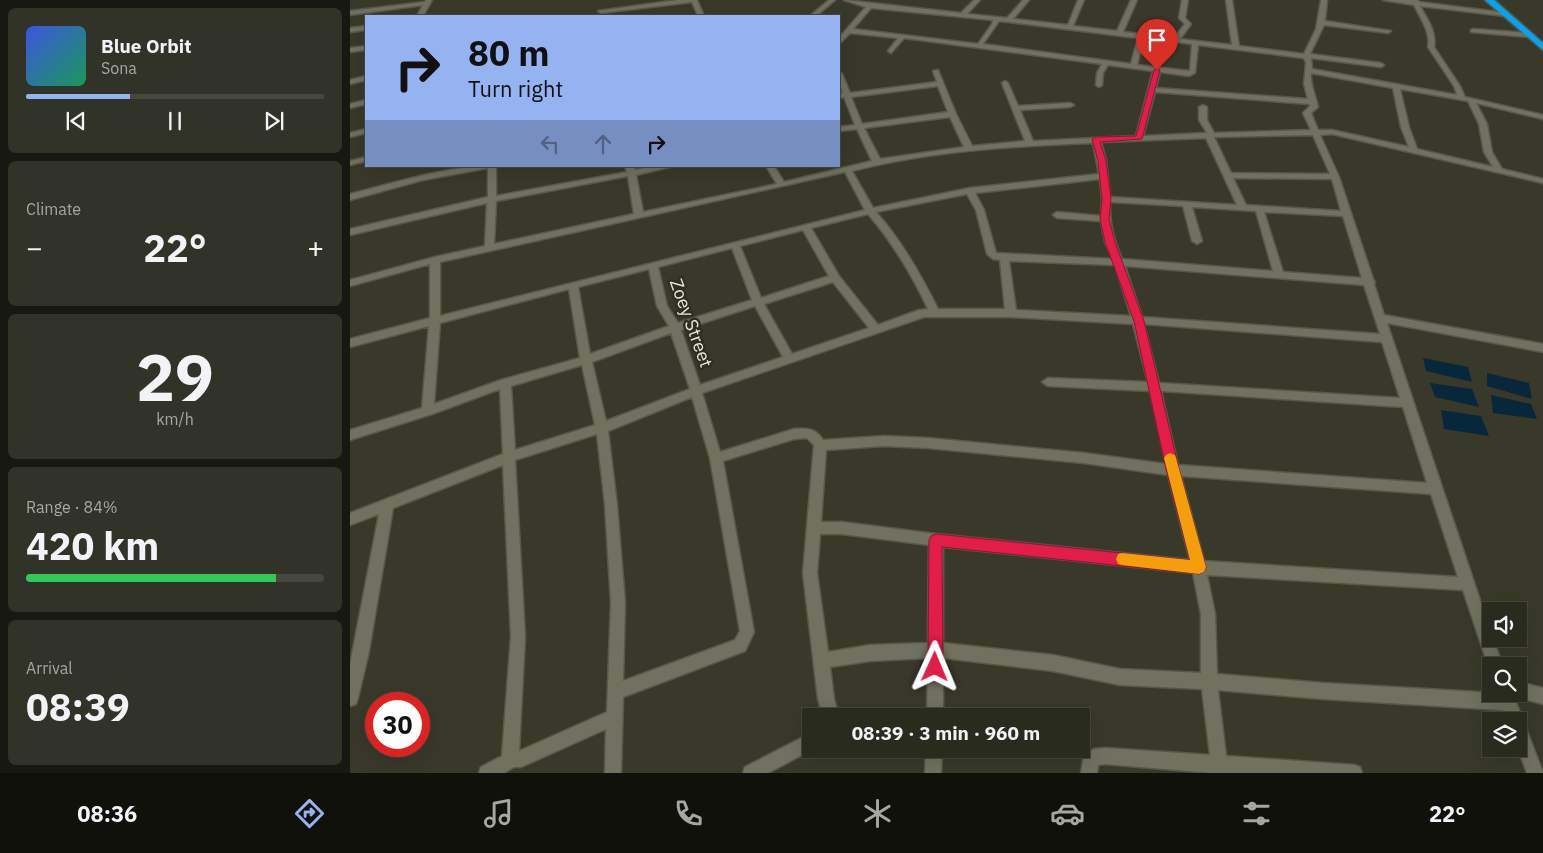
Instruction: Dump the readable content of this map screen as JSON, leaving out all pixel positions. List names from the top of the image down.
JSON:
{
  "streets": {
    "street": ["Zoey Street"]
  },
  "page": {
    "turn": ["80 m", "Turn right"],
    "song": ["Blue Orbit", "Sona"],
    "tile": [
      "Climate",
      ["29", "km/h"],
      ["Range · 84%", "420 km"],
      ["Arrival", "08:39"]
    ],
    "heat": ["−", "22°", "+"],
    "limit": "30",
    "trip": "08:39 · 3 min · 960 m",
    "tabs": ["08:36", "22°"]
  }
}
